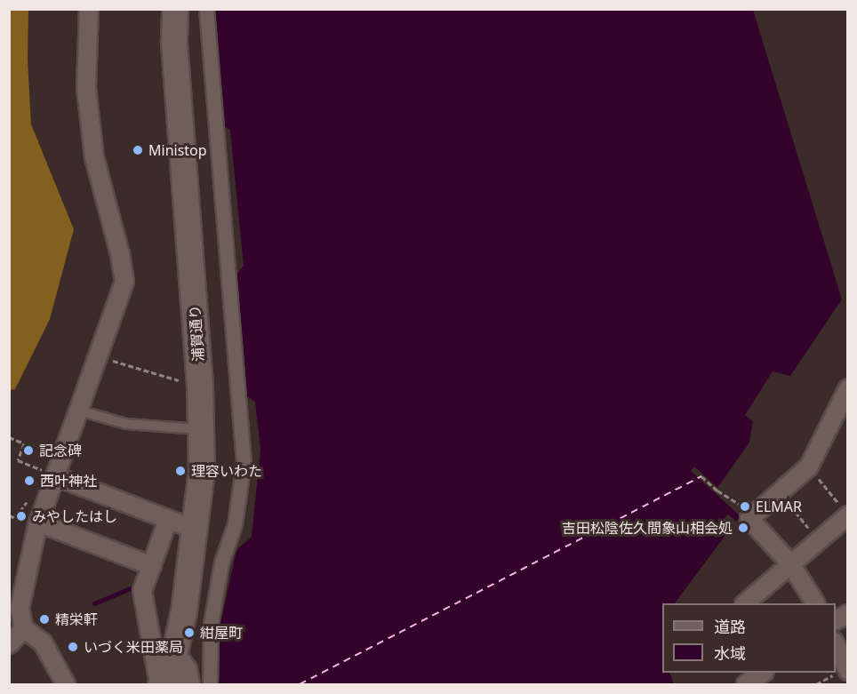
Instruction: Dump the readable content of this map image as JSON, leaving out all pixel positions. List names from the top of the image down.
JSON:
{
  "streets": {
    "main road": ["浦賀通り"]
  },
  "places": [
    "Ministop",
    "記念碑",
    "理容いわた",
    "西叶神社",
    "ELMAR",
    "みやしたはし",
    "吉田松陰佐久間象山相会処",
    "精栄軒",
    "紺屋町",
    "いづく米田薬局"
  ],
  "legend": ["道路", "水域"]
}
